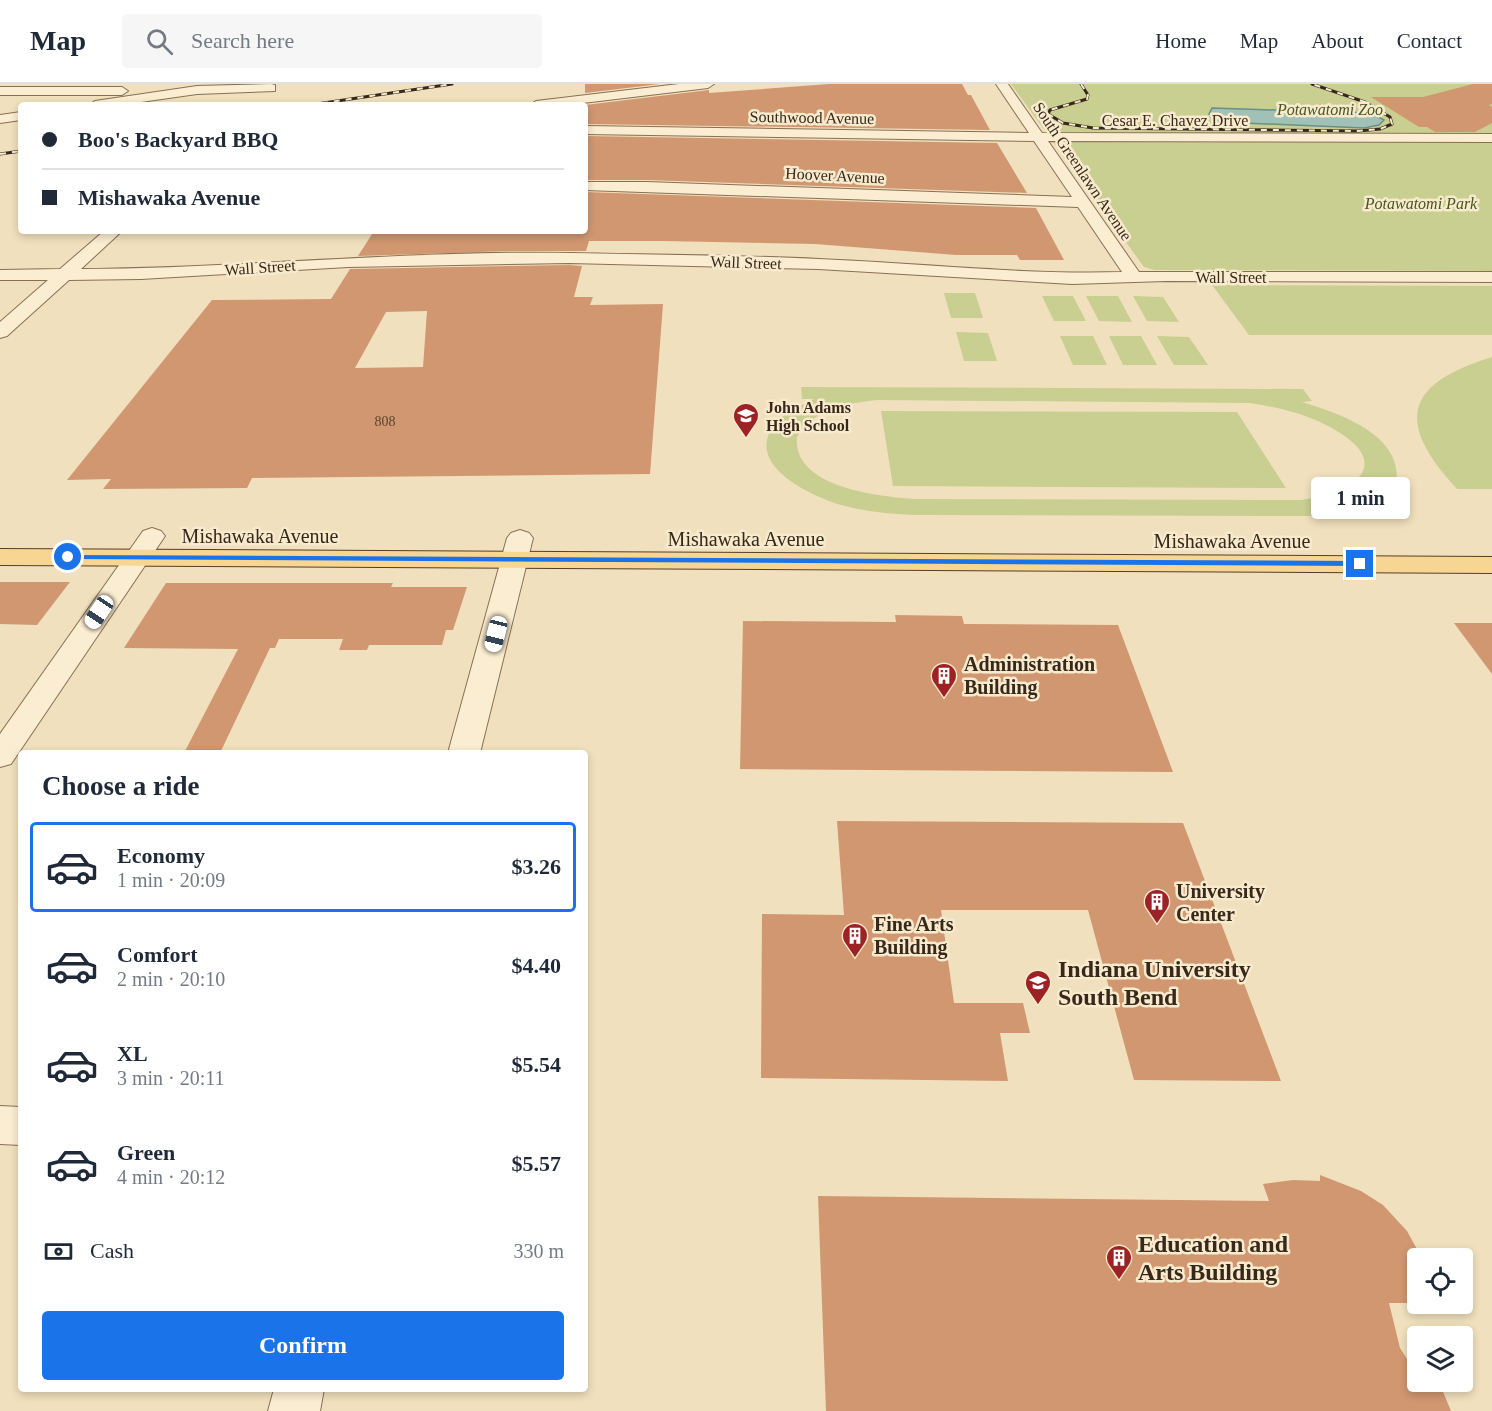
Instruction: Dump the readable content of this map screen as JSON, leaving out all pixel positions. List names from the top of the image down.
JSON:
{
  "streets": {
    "main road": ["Mishawaka Avenue"],
    "street": [
      "Southwood Avenue",
      "Cesar E. Chavez Drive",
      "South Greenlawn Avenue",
      "Hoover Avenue",
      "Wall Street"
    ]
  },
  "crossings": [
    ["Southwood Avenue", "Cesar E. Chavez Drive"],
    ["Southwood Avenue", "South Greenlawn Avenue"],
    ["Cesar E. Chavez Drive", "South Greenlawn Avenue"],
    ["South Greenlawn Avenue", "Hoover Avenue"],
    ["South Greenlawn Avenue", "Wall Street"]
  ],
  "parks": ["Potawatomi Zoo", "Potawatomi Park"],
  "places": {
    "school or university": ["John Adams High School", "Indiana University South Bend"],
    "building": [
      "Administration Building",
      "University Center",
      "Fine Arts Building",
      "Education and Arts Building"
    ]
  },
  "house_numbers": ["808"],
  "page": {
    "header": "Map",
    "search": "Search here",
    "nav": [
      "Home",
      "Map",
      "About",
      "Contact"
    ],
    "banner": ["Boo's Backyard BBQ", "Mishawaka Avenue"],
    "bubble": "1 min",
    "heading": "Choose a ride",
    "list": [
      {
        "name": "Economy",
        "note": "1 min · 20:09",
        "value": "$3.26"
      },
      {
        "name": "Comfort",
        "note": "2 min · 20:10",
        "value": "$4.40"
      },
      {
        "name": "XL",
        "note": "3 min · 20:11",
        "value": "$5.54"
      },
      {
        "name": "Green",
        "note": "4 min · 20:12",
        "value": "$5.57"
      }
    ],
    "pay": ["Cash", "330 m"],
    "buttons": "Confirm"
  }
}
